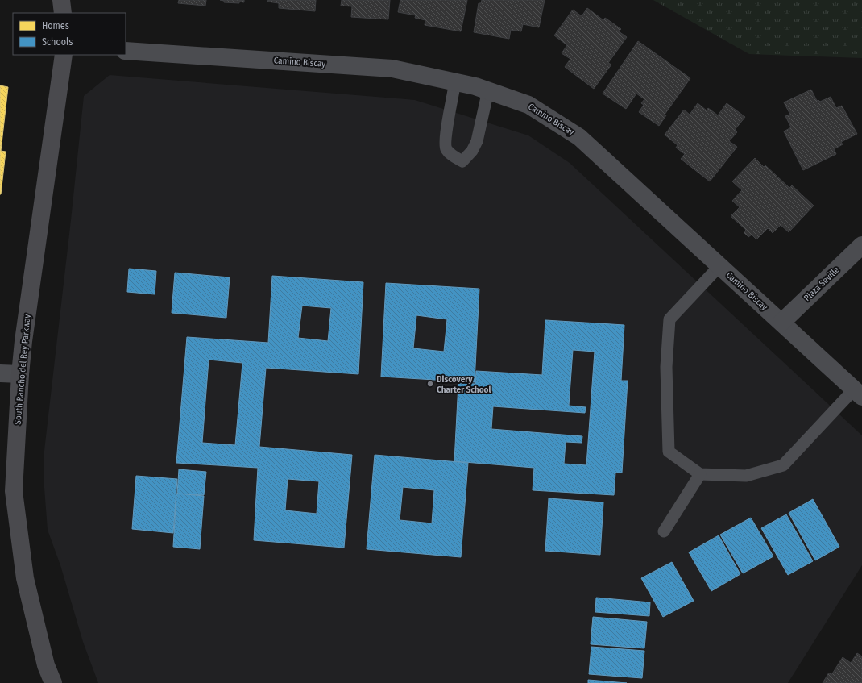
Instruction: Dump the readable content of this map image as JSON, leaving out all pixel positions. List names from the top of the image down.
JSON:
{
  "streets": {
    "street": ["Camino Biscay", "Plaza Seville", "South Rancho del Rey Parkway"]
  },
  "crossings": [
    ["Camino Biscay", "Plaza Seville"]
  ],
  "places": ["Discovery Charter School"],
  "legend": ["Homes", "Schools"]
}
